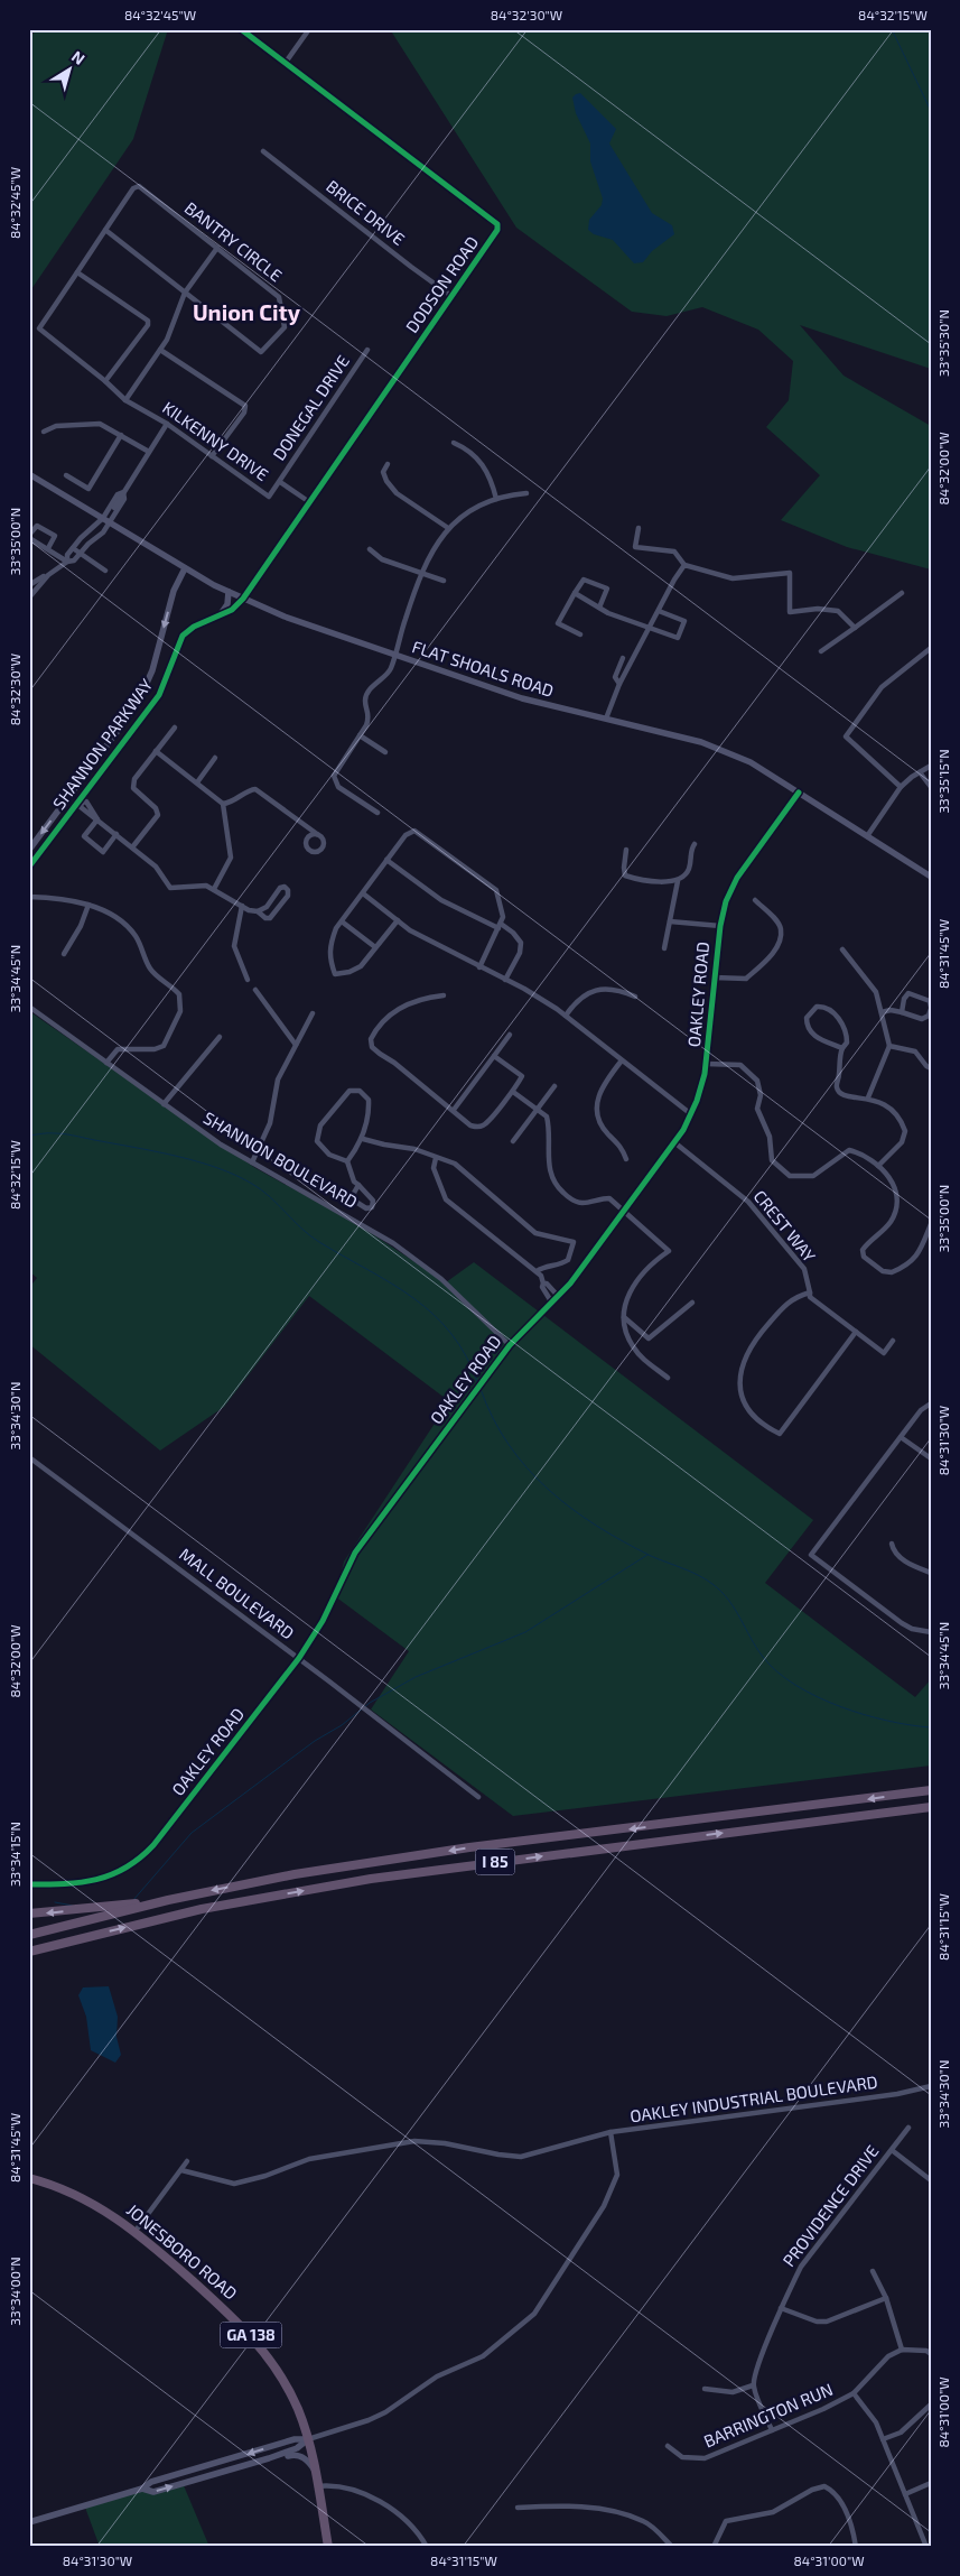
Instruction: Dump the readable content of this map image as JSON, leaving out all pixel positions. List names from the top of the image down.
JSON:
{
  "streets": {
    "highway": ["I 85", "JONESBORO ROAD", "GA 138"],
    "street": [
      "BRICE DRIVE",
      "BANTRY CIRCLE",
      "DODSON ROAD",
      "DONEGAL DRIVE",
      "KILKENNY DRIVE",
      "FLAT SHOALS ROAD",
      "SHANNON PARKWAY",
      "OAKLEY ROAD",
      "SHANNON BOULEVARD",
      "CREST WAY",
      "MALL BOULEVARD",
      "OAKLEY INDUSTRIAL BOULEVARD",
      "PROVIDENCE DRIVE",
      "BARRINGTON RUN"
    ]
  },
  "crossings": [
    ["BRICE DRIVE", "DODSON ROAD"],
    ["DODSON ROAD", "FLAT SHOALS ROAD"],
    ["DODSON ROAD", "SHANNON PARKWAY"],
    ["DONEGAL DRIVE", "KILKENNY DRIVE"],
    ["FLAT SHOALS ROAD", "SHANNON PARKWAY"],
    ["FLAT SHOALS ROAD", "OAKLEY ROAD"],
    ["OAKLEY ROAD", "SHANNON BOULEVARD"],
    ["OAKLEY ROAD", "CREST WAY"],
    ["OAKLEY ROAD", "MALL BOULEVARD"],
    ["OAKLEY INDUSTRIAL BOULEVARD", "JONESBORO ROAD"]
  ],
  "districts": ["Union City"],
  "north": "top right",
  "coordinates": [
    "84°32'45\"W",
    "84°32'30\"W",
    "84°32'15\"W",
    "33°35'30\"N",
    "84°32'00\"W",
    "33°35'00\"N",
    "33°35'15\"N",
    "84°31'45\"W",
    "33°34'45\"N",
    "33°34'30\"N",
    "84°31'30\"W",
    "33°34'15\"N",
    "84°31'15\"W",
    "33°34'00\"N",
    "84°31'00\"W"
  ]
}
